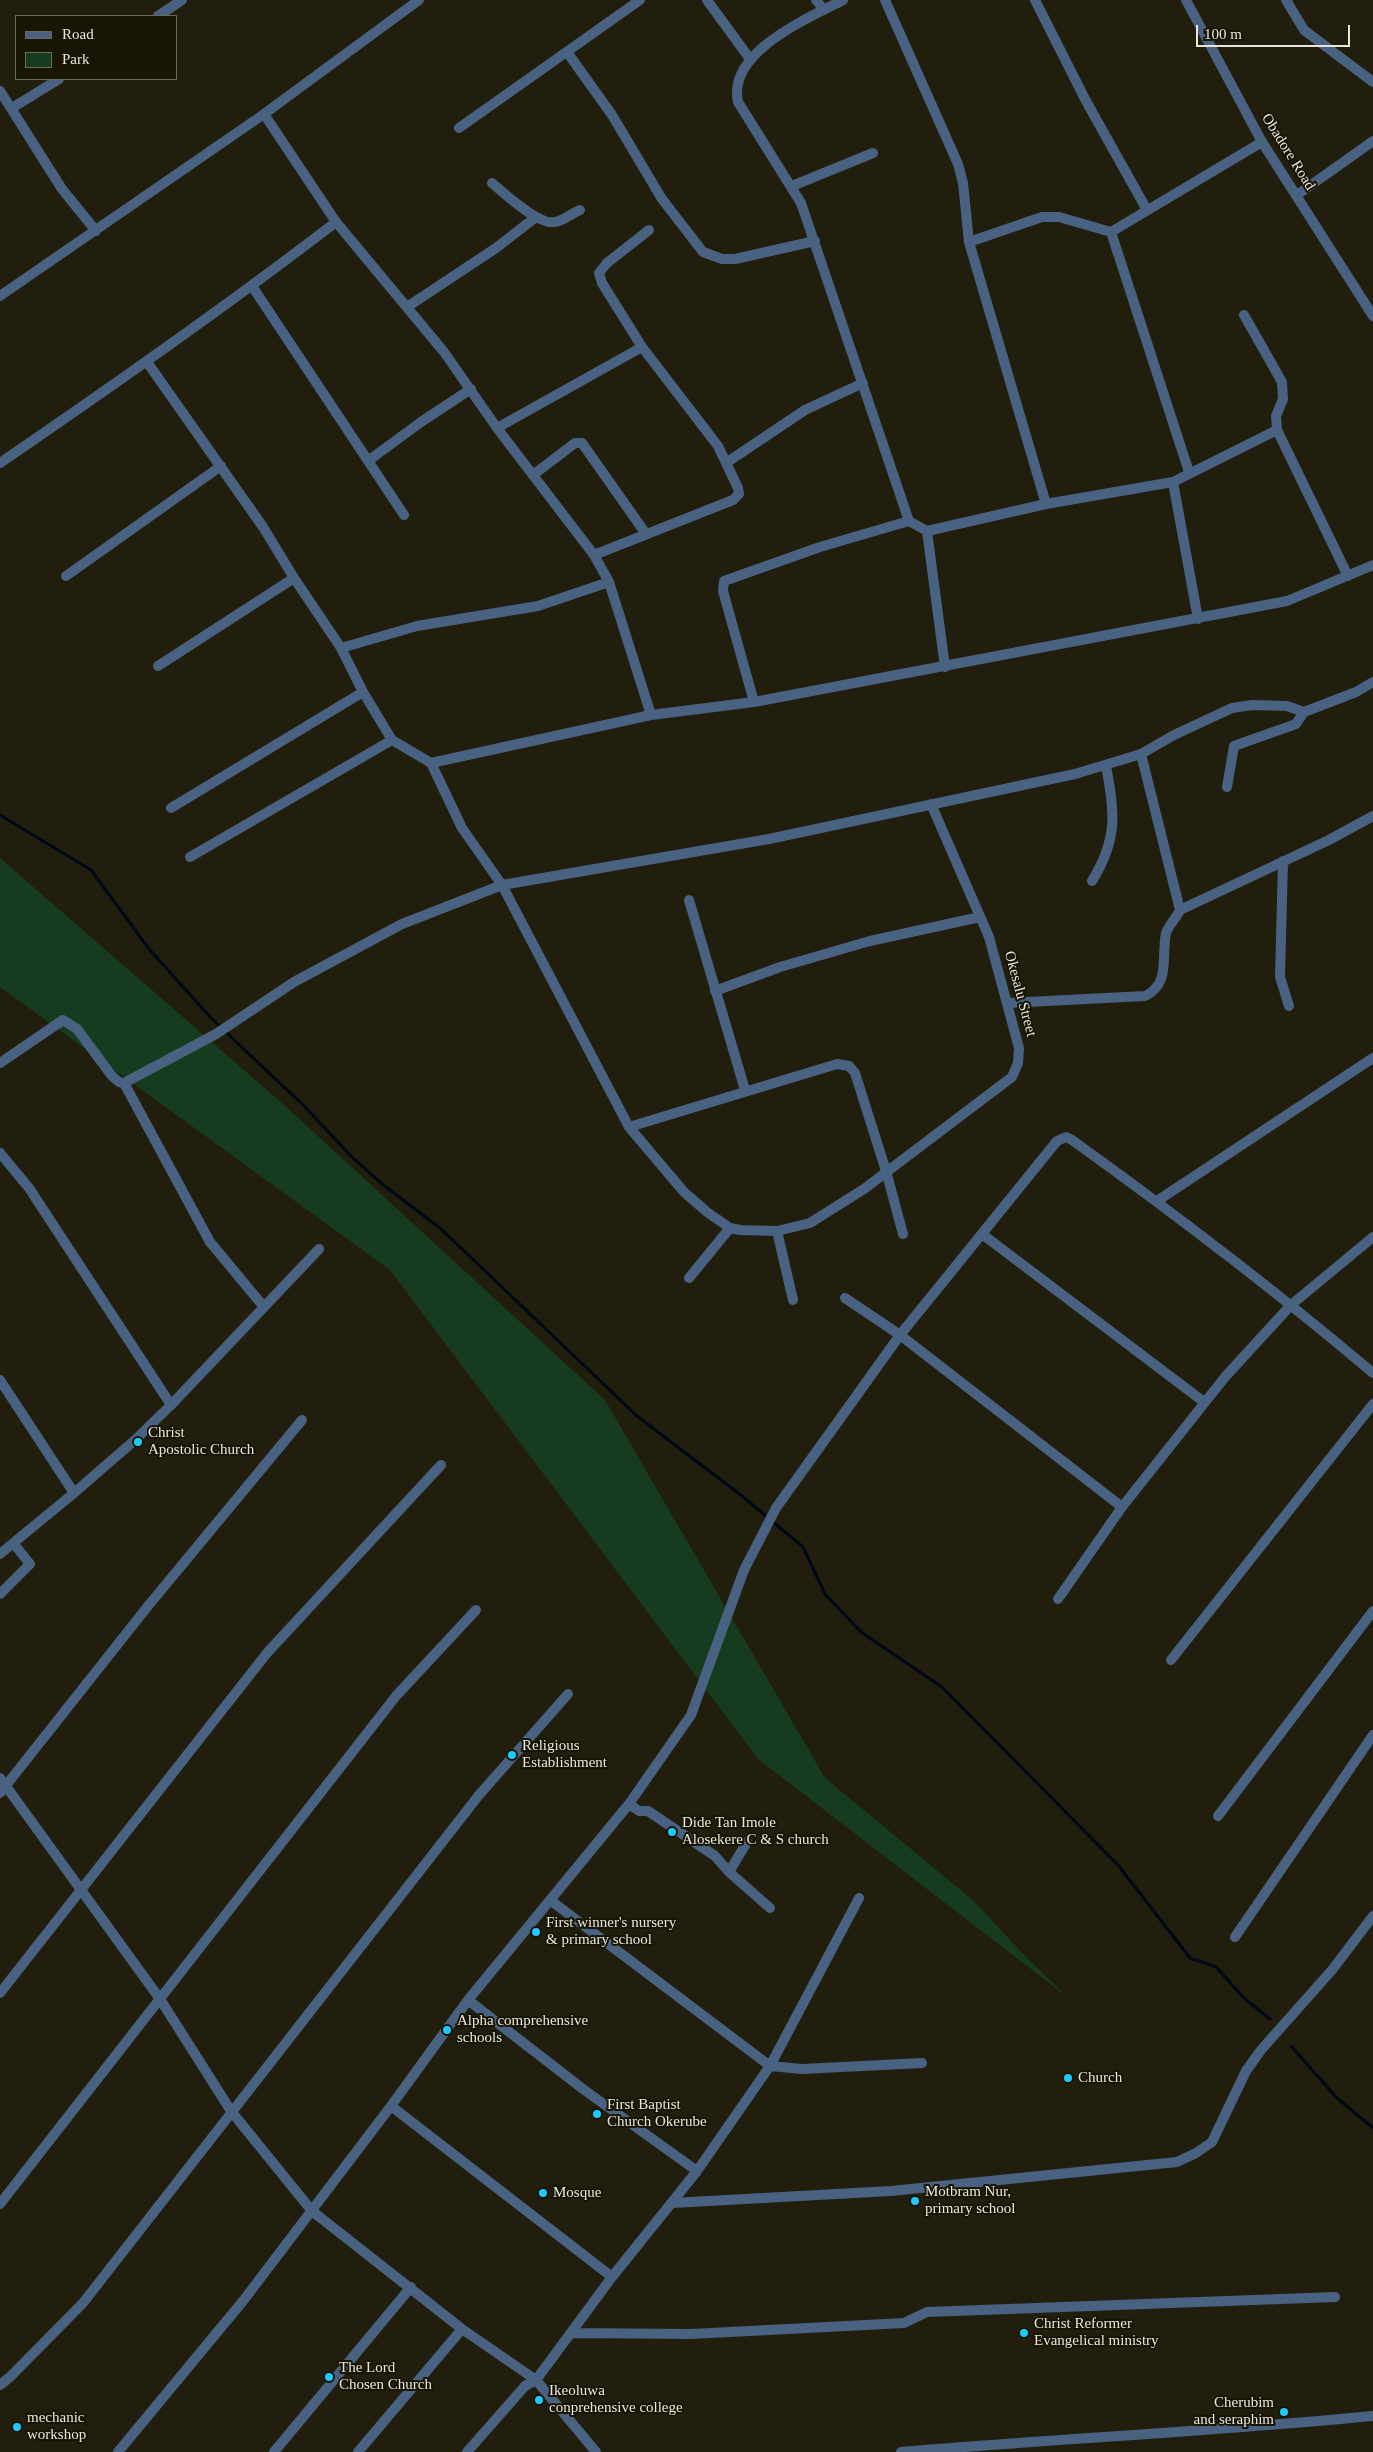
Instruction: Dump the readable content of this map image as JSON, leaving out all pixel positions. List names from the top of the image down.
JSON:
{
  "streets": {
    "street": ["Obadore Road", "Okesalu Street"]
  },
  "places": [
    "Christ Apostolic Church",
    "Religious Establishment",
    "Dide Tan Imole Alosekere C & S church",
    "First winner's nursery & primary school",
    "Alpha comprehensive schools",
    "Church",
    "First Baptist Church Okerube",
    "Mosque",
    "Motbram Nur, primary school",
    "Christ Reformer Evangelical ministry",
    "The Lord Chosen Church",
    "Ikeoluwa conprehensive college",
    "Cherubim and seraphim",
    "mechanic workshop"
  ],
  "legend": ["Road", "Park"],
  "scale_bar": "100 m"
}
